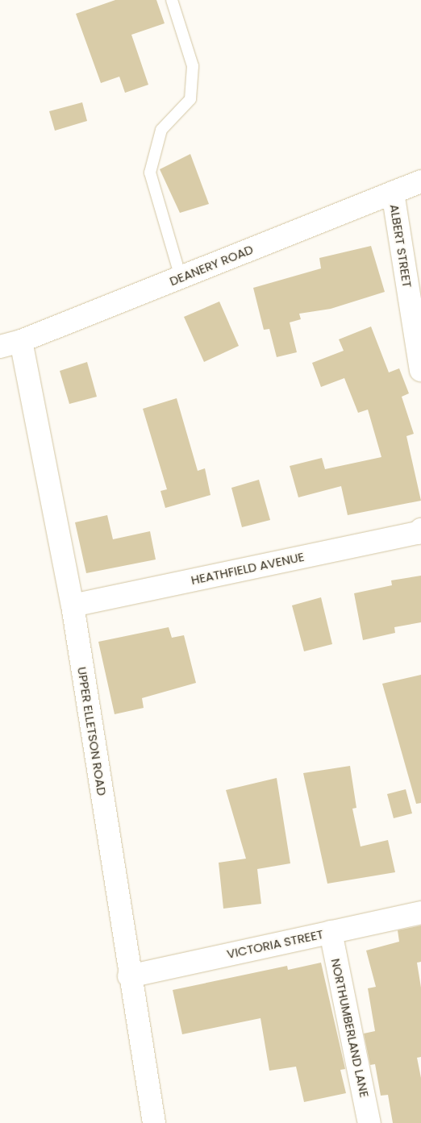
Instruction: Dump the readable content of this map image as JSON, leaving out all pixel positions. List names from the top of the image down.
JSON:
{
  "streets": {
    "street": [
      "ALBERT STREET",
      "DEANERY ROAD",
      "HEATHFIELD AVENUE",
      "UPPER ELLETSON ROAD",
      "VICTORIA STREET",
      "NORTHUMBERLAND LANE"
    ]
  },
  "crossings": [
    ["ALBERT STREET", "DEANERY ROAD"],
    ["DEANERY ROAD", "UPPER ELLETSON ROAD"],
    ["HEATHFIELD AVENUE", "UPPER ELLETSON ROAD"],
    ["UPPER ELLETSON ROAD", "VICTORIA STREET"],
    ["VICTORIA STREET", "NORTHUMBERLAND LANE"]
  ]
}
